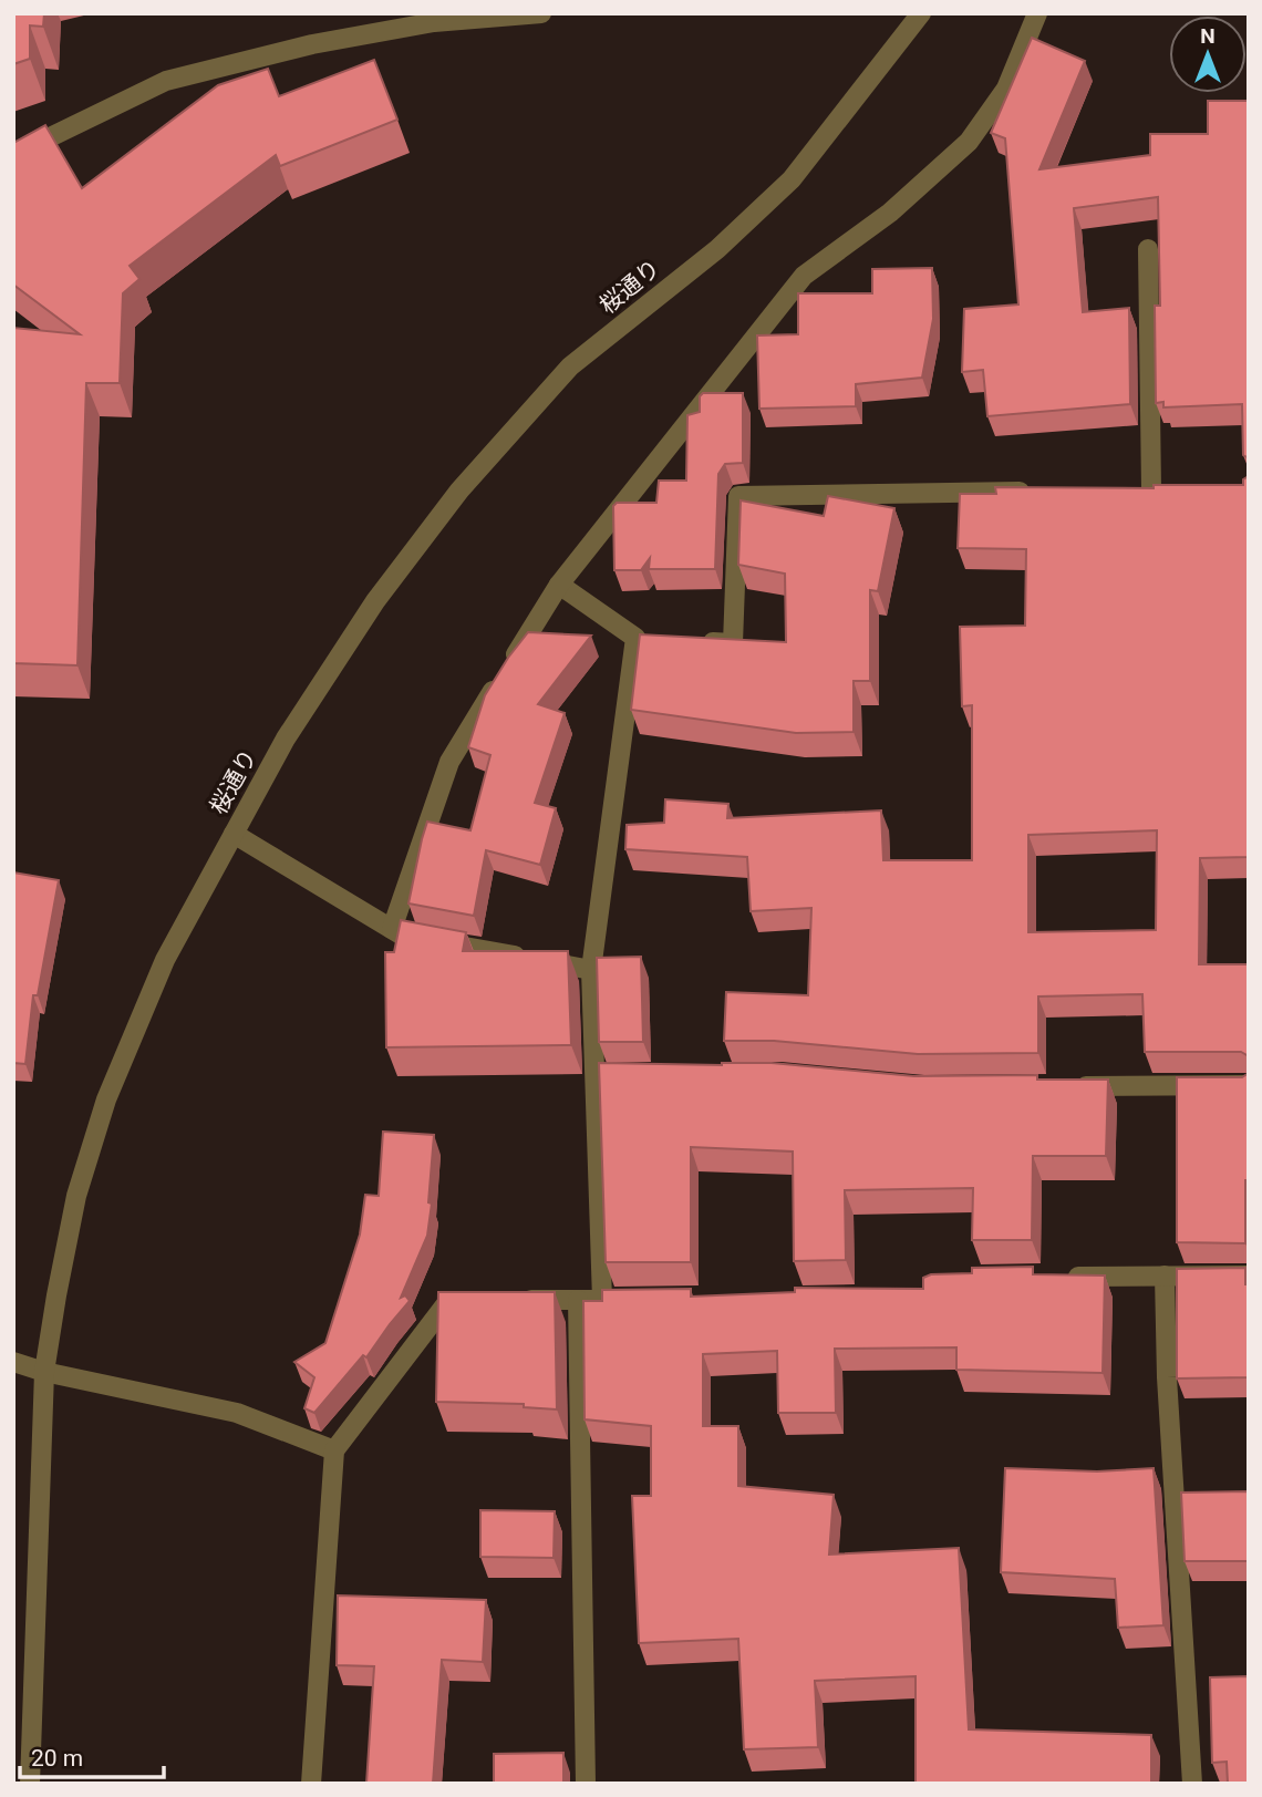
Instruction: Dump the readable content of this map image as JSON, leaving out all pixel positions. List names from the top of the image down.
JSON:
{
  "streets": {
    "street": ["桜通り"]
  },
  "scale_bar": "20 m",
  "north": "top"
}
